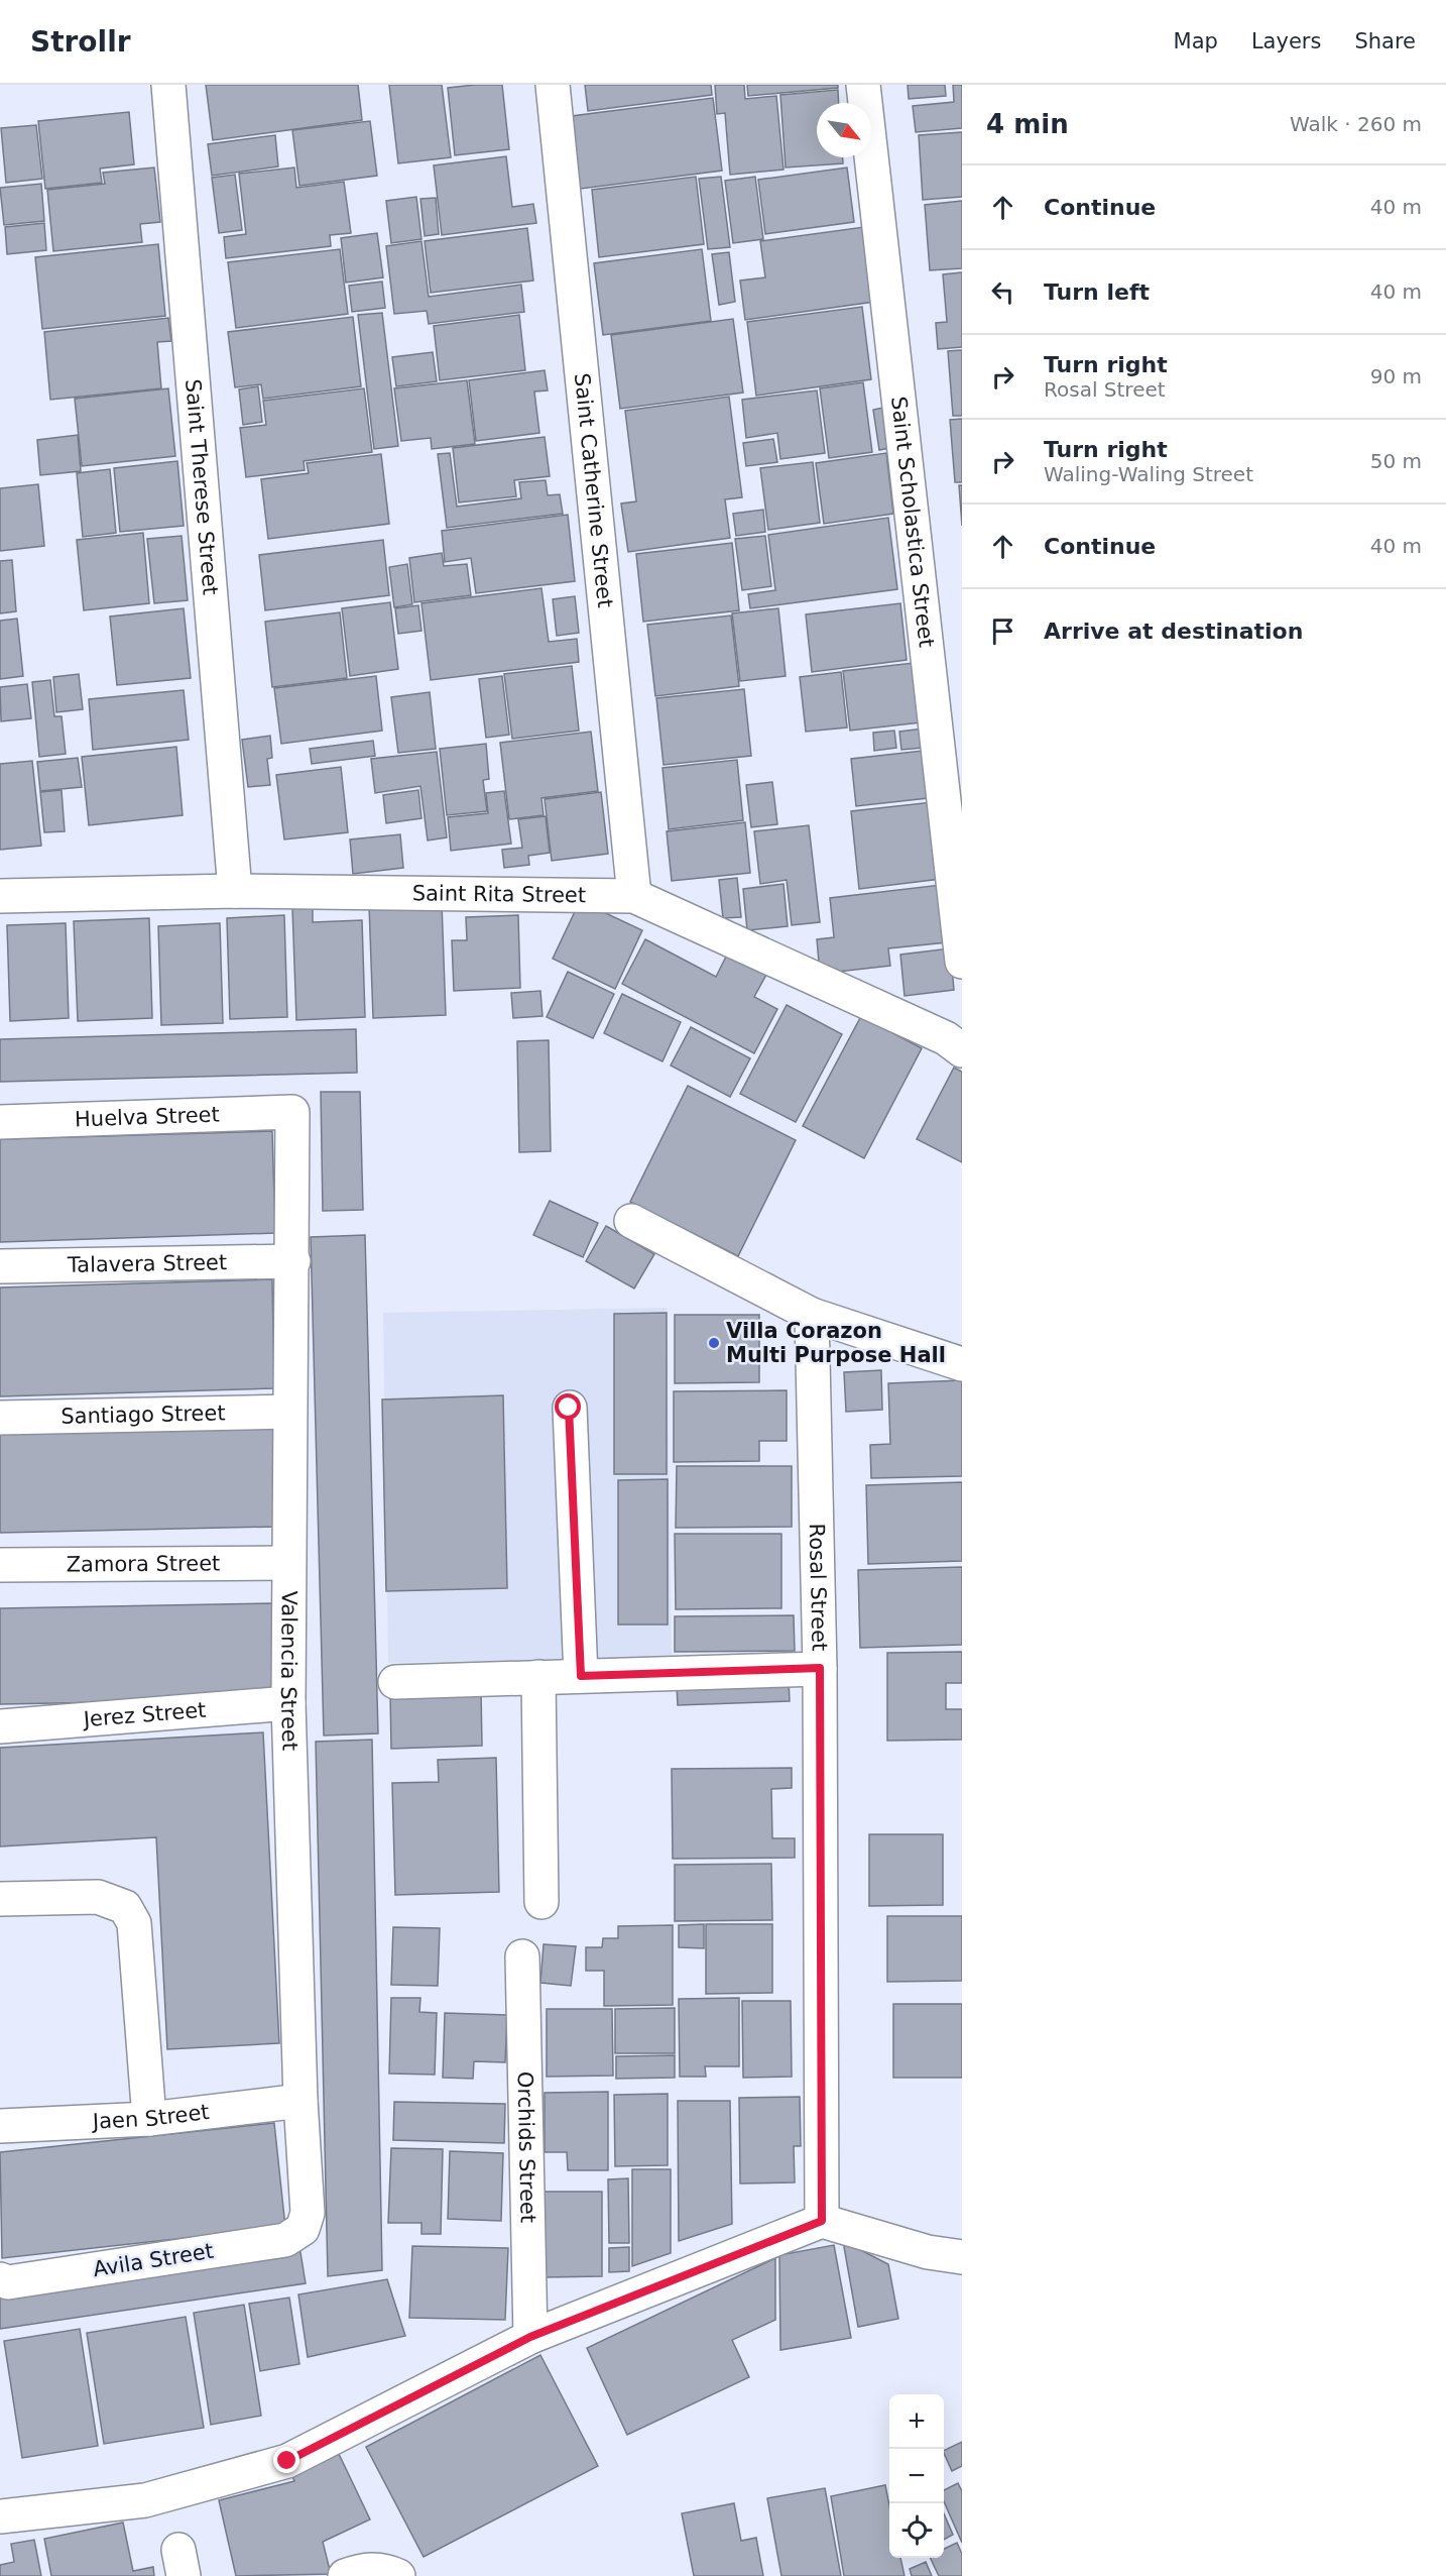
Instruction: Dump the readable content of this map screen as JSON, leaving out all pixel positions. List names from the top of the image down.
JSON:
{
  "streets": {
    "street": [
      "Saint Therese Street",
      "Saint Catherine Street",
      "Saint Scholastica Street",
      "Saint Rita Street",
      "Huelva Street",
      "Talavera Street",
      "Santiago Street",
      "Zamora Street",
      "Rosal Street",
      "Valencia Street",
      "Jerez Street",
      "Jaen Street",
      "Orchids Street",
      "Avila Street"
    ]
  },
  "crossings": [
    ["Saint Therese Street", "Saint Rita Street"],
    ["Saint Catherine Street", "Saint Rita Street"],
    ["Huelva Street", "Valencia Street"],
    ["Talavera Street", "Valencia Street"],
    ["Santiago Street", "Valencia Street"],
    ["Zamora Street", "Valencia Street"],
    ["Valencia Street", "Jerez Street"],
    ["Valencia Street", "Jaen Street"],
    ["Valencia Street", "Avila Street"]
  ],
  "places": ["Villa Corazon Multi Purpose Hall"],
  "north": "bottom right",
  "page": {
    "header": "Strollr",
    "nav": ["Map", "Layers", "Share"],
    "heading": ["4 min", "Walk · 260 m"],
    "list": [
      ["Continue", "40 m"],
      ["Turn left", "40 m"],
      ["Turn right", "Rosal Street", "90 m"],
      ["Turn right", "Waling-Waling Street", "50 m"],
      ["Continue", "40 m"],
      "Arrive at destination"
    ],
    "map_buttons": ["+", "−"]
  }
}
